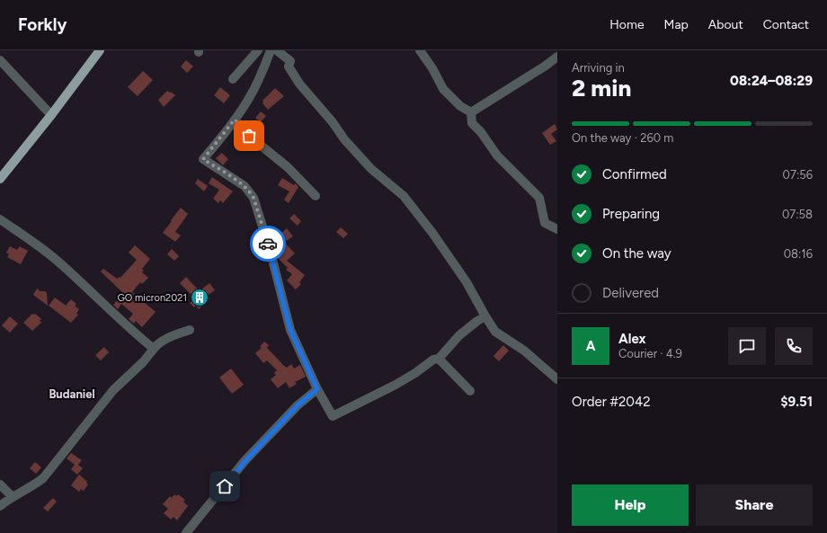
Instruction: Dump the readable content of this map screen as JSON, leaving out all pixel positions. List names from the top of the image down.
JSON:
{
  "districts": ["Budaniel"],
  "places": {
    "building": ["GO micron2021"]
  },
  "page": {
    "header": "Forkly",
    "nav": [
      "Home",
      "Map",
      "About",
      "Contact"
    ],
    "heading": ["2 min", "Arriving in", "08:24–08:29"],
    "panel": [
      "Alex",
      "Courier · 4.9",
      "Order #2042",
      "$9.51"
    ],
    "bar": "On the way · 260 m",
    "list": [
      ["Confirmed", "07:56"],
      ["Preparing", "07:58"],
      ["On the way", "08:16"],
      "Delivered"
    ],
    "round": "A",
    "buttons": ["Help", "Share"]
  }
}
